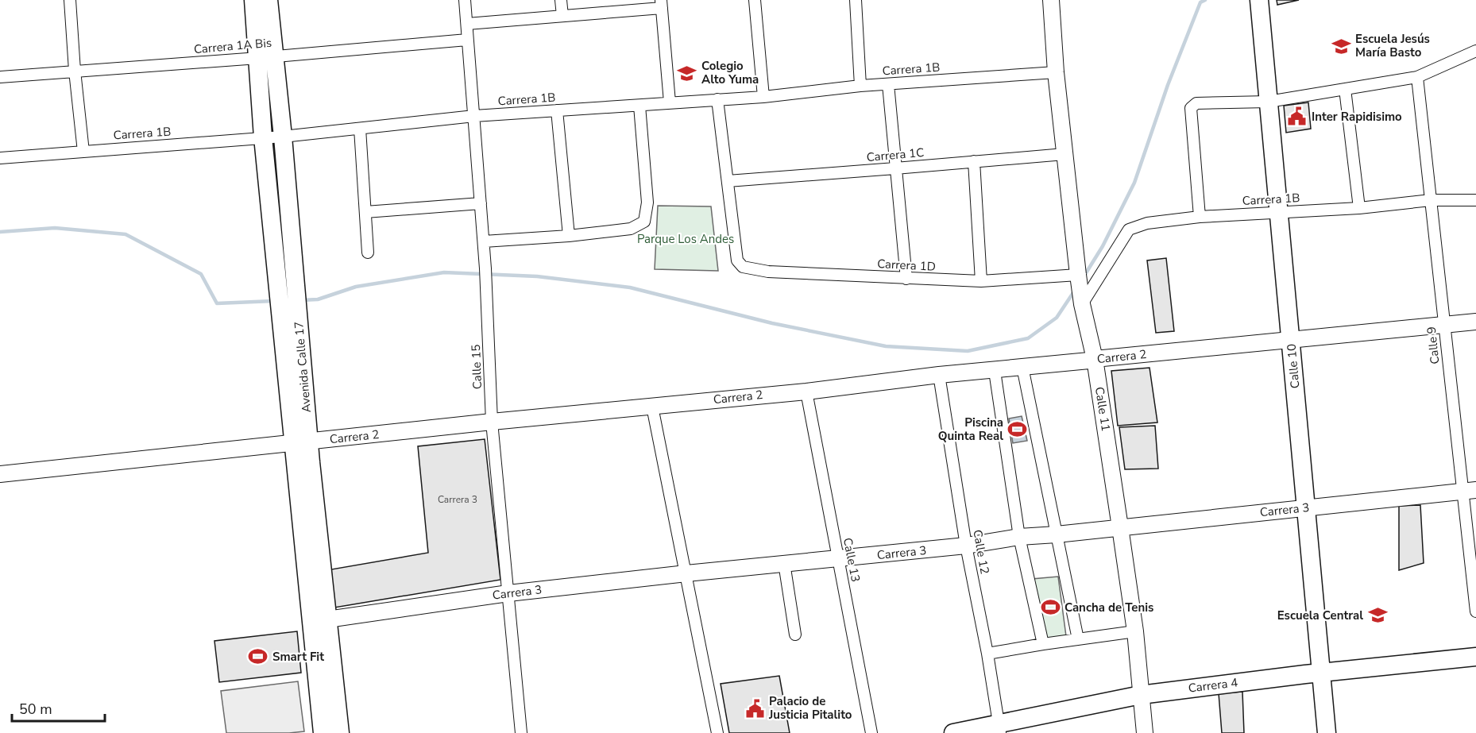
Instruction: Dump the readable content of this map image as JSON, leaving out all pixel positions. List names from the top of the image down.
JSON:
{
  "streets": {
    "main road": [
      "Carrera 2",
      "Calle 10",
      "Avenida Calle 17",
      "Calle 11",
      "Carrera 3",
      "Carrera 4"
    ],
    "street": [
      "Carrera 1A Bis",
      "Carrera 1B",
      "Carrera 1C",
      "Carrera 1D",
      "Calle 9",
      "Calle 15",
      "Calle 12",
      "Calle 13"
    ]
  },
  "crossings": [
    ["Carrera 1A Bis", "Avenida Calle 17"],
    ["Carrera 1A Bis", "Calle 15"],
    ["Carrera 1B", "Calle 9"],
    ["Carrera 1B", "Calle 10"],
    ["Carrera 1B", "Avenida Calle 17"],
    ["Carrera 1B", "Calle 15"],
    ["Carrera 1B", "Calle 11"],
    ["Carrera 1C", "Carrera 1D"],
    ["Carrera 1C", "Calle 11"],
    ["Carrera 1D", "Calle 11"],
    ["Calle 9", "Carrera 2"],
    ["Calle 9", "Carrera 3"],
    ["Carrera 2", "Calle 10"],
    ["Carrera 2", "Avenida Calle 17"],
    ["Carrera 2", "Calle 15"],
    ["Carrera 2", "Calle 11"],
    ["Carrera 2", "Calle 12"],
    ["Carrera 2", "Calle 13"],
    ["Calle 10", "Carrera 3"],
    ["Calle 10", "Carrera 4"],
    ["Avenida Calle 17", "Carrera 3"],
    ["Calle 15", "Carrera 3"],
    ["Calle 11", "Carrera 3"],
    ["Calle 11", "Carrera 4"],
    ["Carrera 3", "Calle 12"],
    ["Carrera 3", "Calle 13"],
    ["Calle 12", "Carrera 4"]
  ],
  "parks": ["Parque Los Andes"],
  "places": {
    "school or university": ["Escuela Jesús María Basto", "Colegio Alto Yuma", "Escuela Central"],
    "public building": ["Inter Rapidisimo", "Palacio de Justicia Pitalito"],
    "sports": ["Piscina Quinta Real", "Cancha de Tenis", "Smart Fit"]
  },
  "house_numbers": ["Carrera 3"],
  "scale_bar": "50 m"
}
